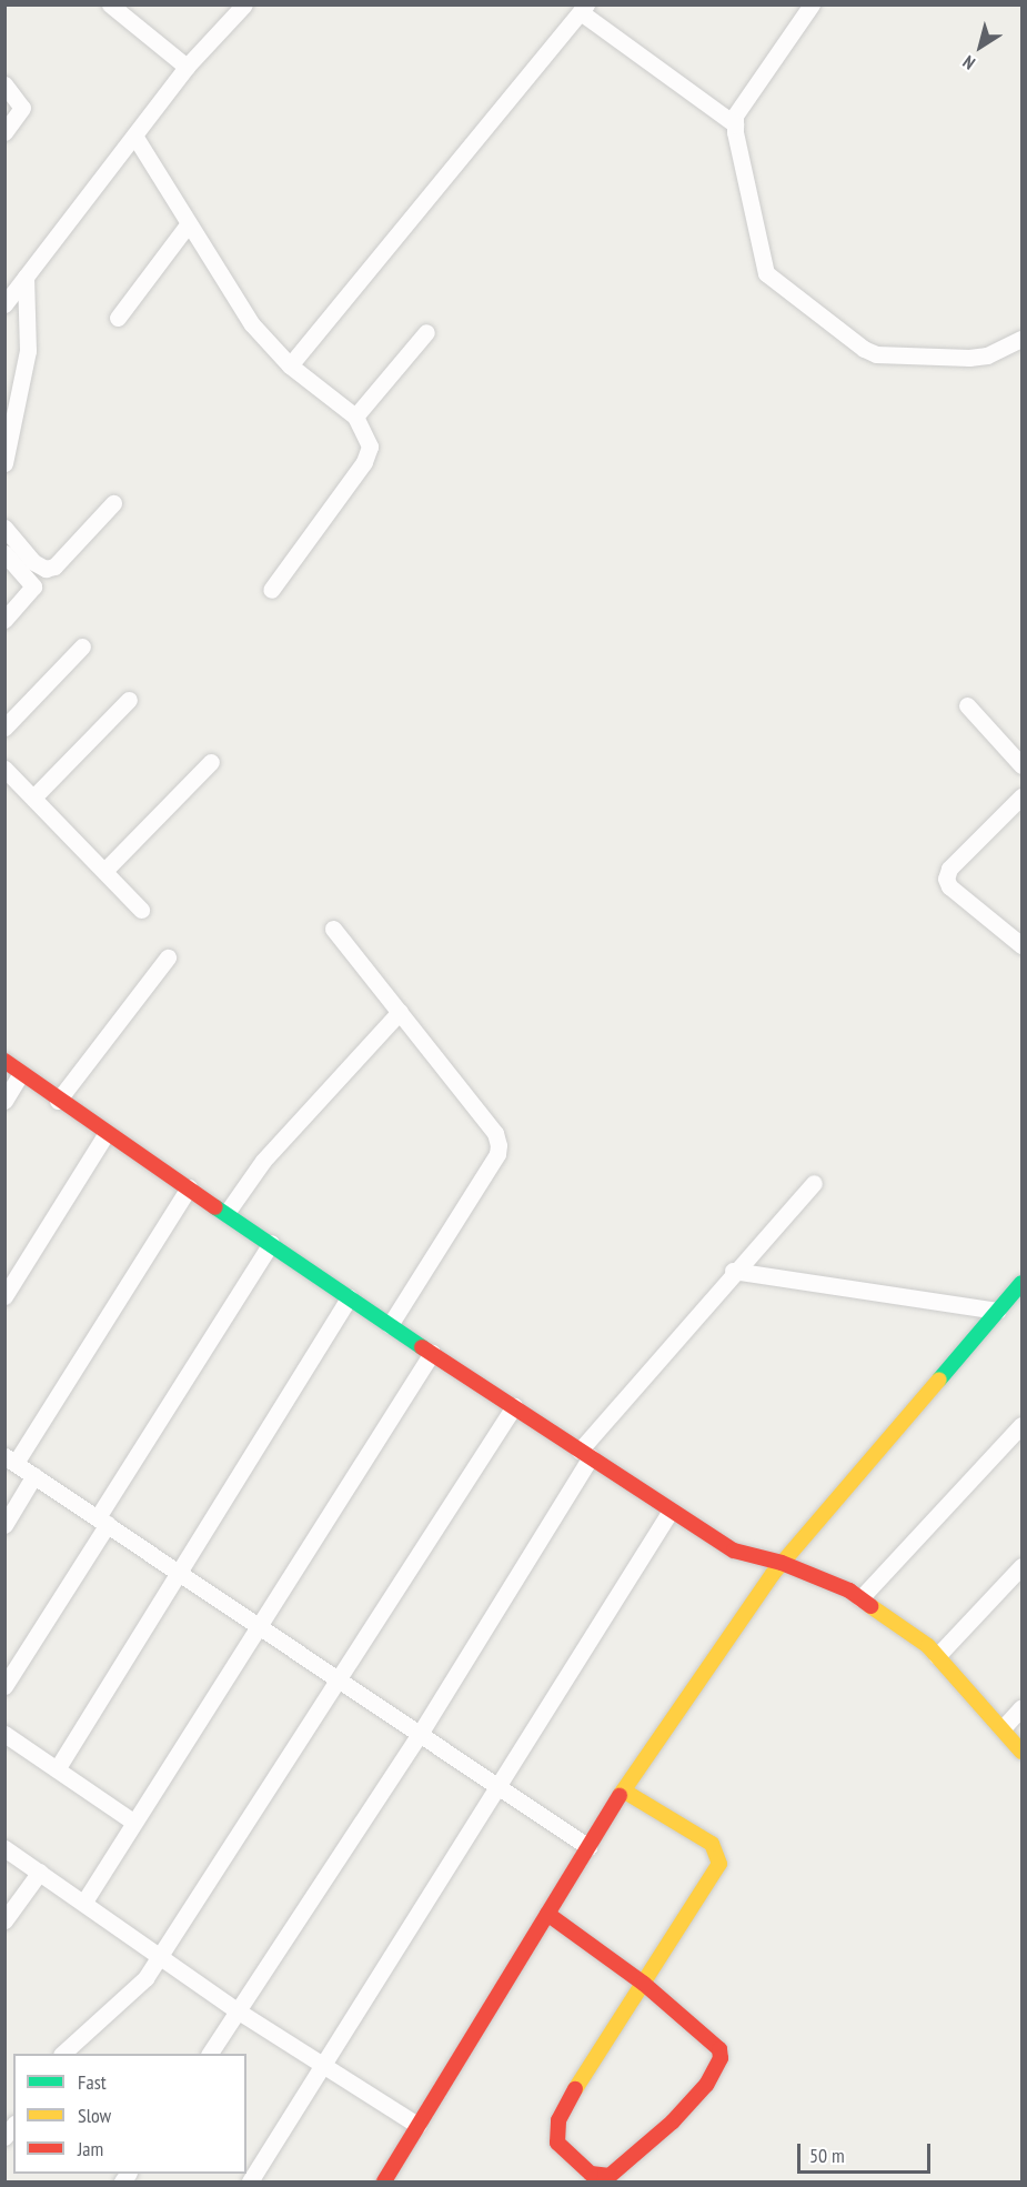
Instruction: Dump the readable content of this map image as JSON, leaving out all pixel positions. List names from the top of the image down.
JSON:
{
  "legend": ["Fast", "Slow", "Jam"],
  "scale_bar": "50 m",
  "north": "bottom left"
}
